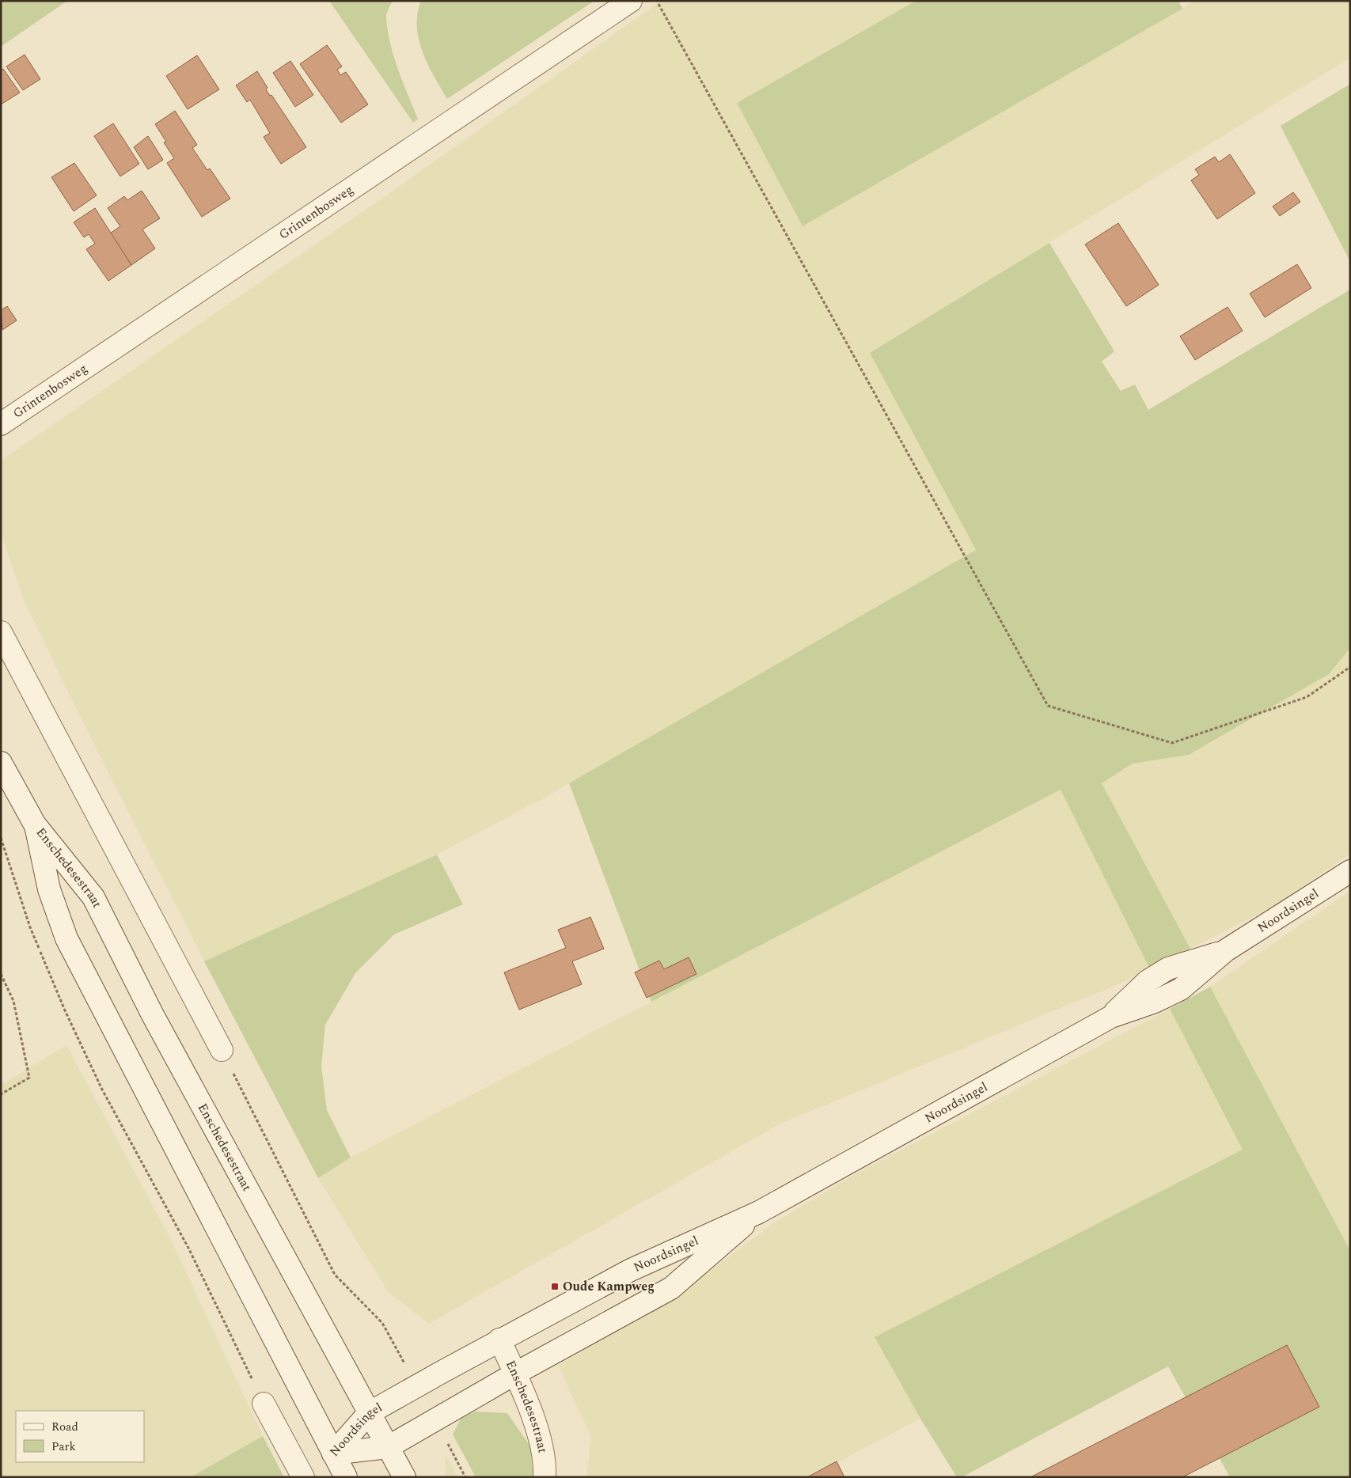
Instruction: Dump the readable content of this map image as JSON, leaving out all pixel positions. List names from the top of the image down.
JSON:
{
  "streets": {
    "main road": ["Grintenbosweg", "Enschedesestraat", "Noordsingel"]
  },
  "crossings": [
    ["Enschedesestraat", "Noordsingel"]
  ],
  "places": {
    "transit": ["Oude Kampweg"]
  },
  "legend": ["Road", "Park"]
}
